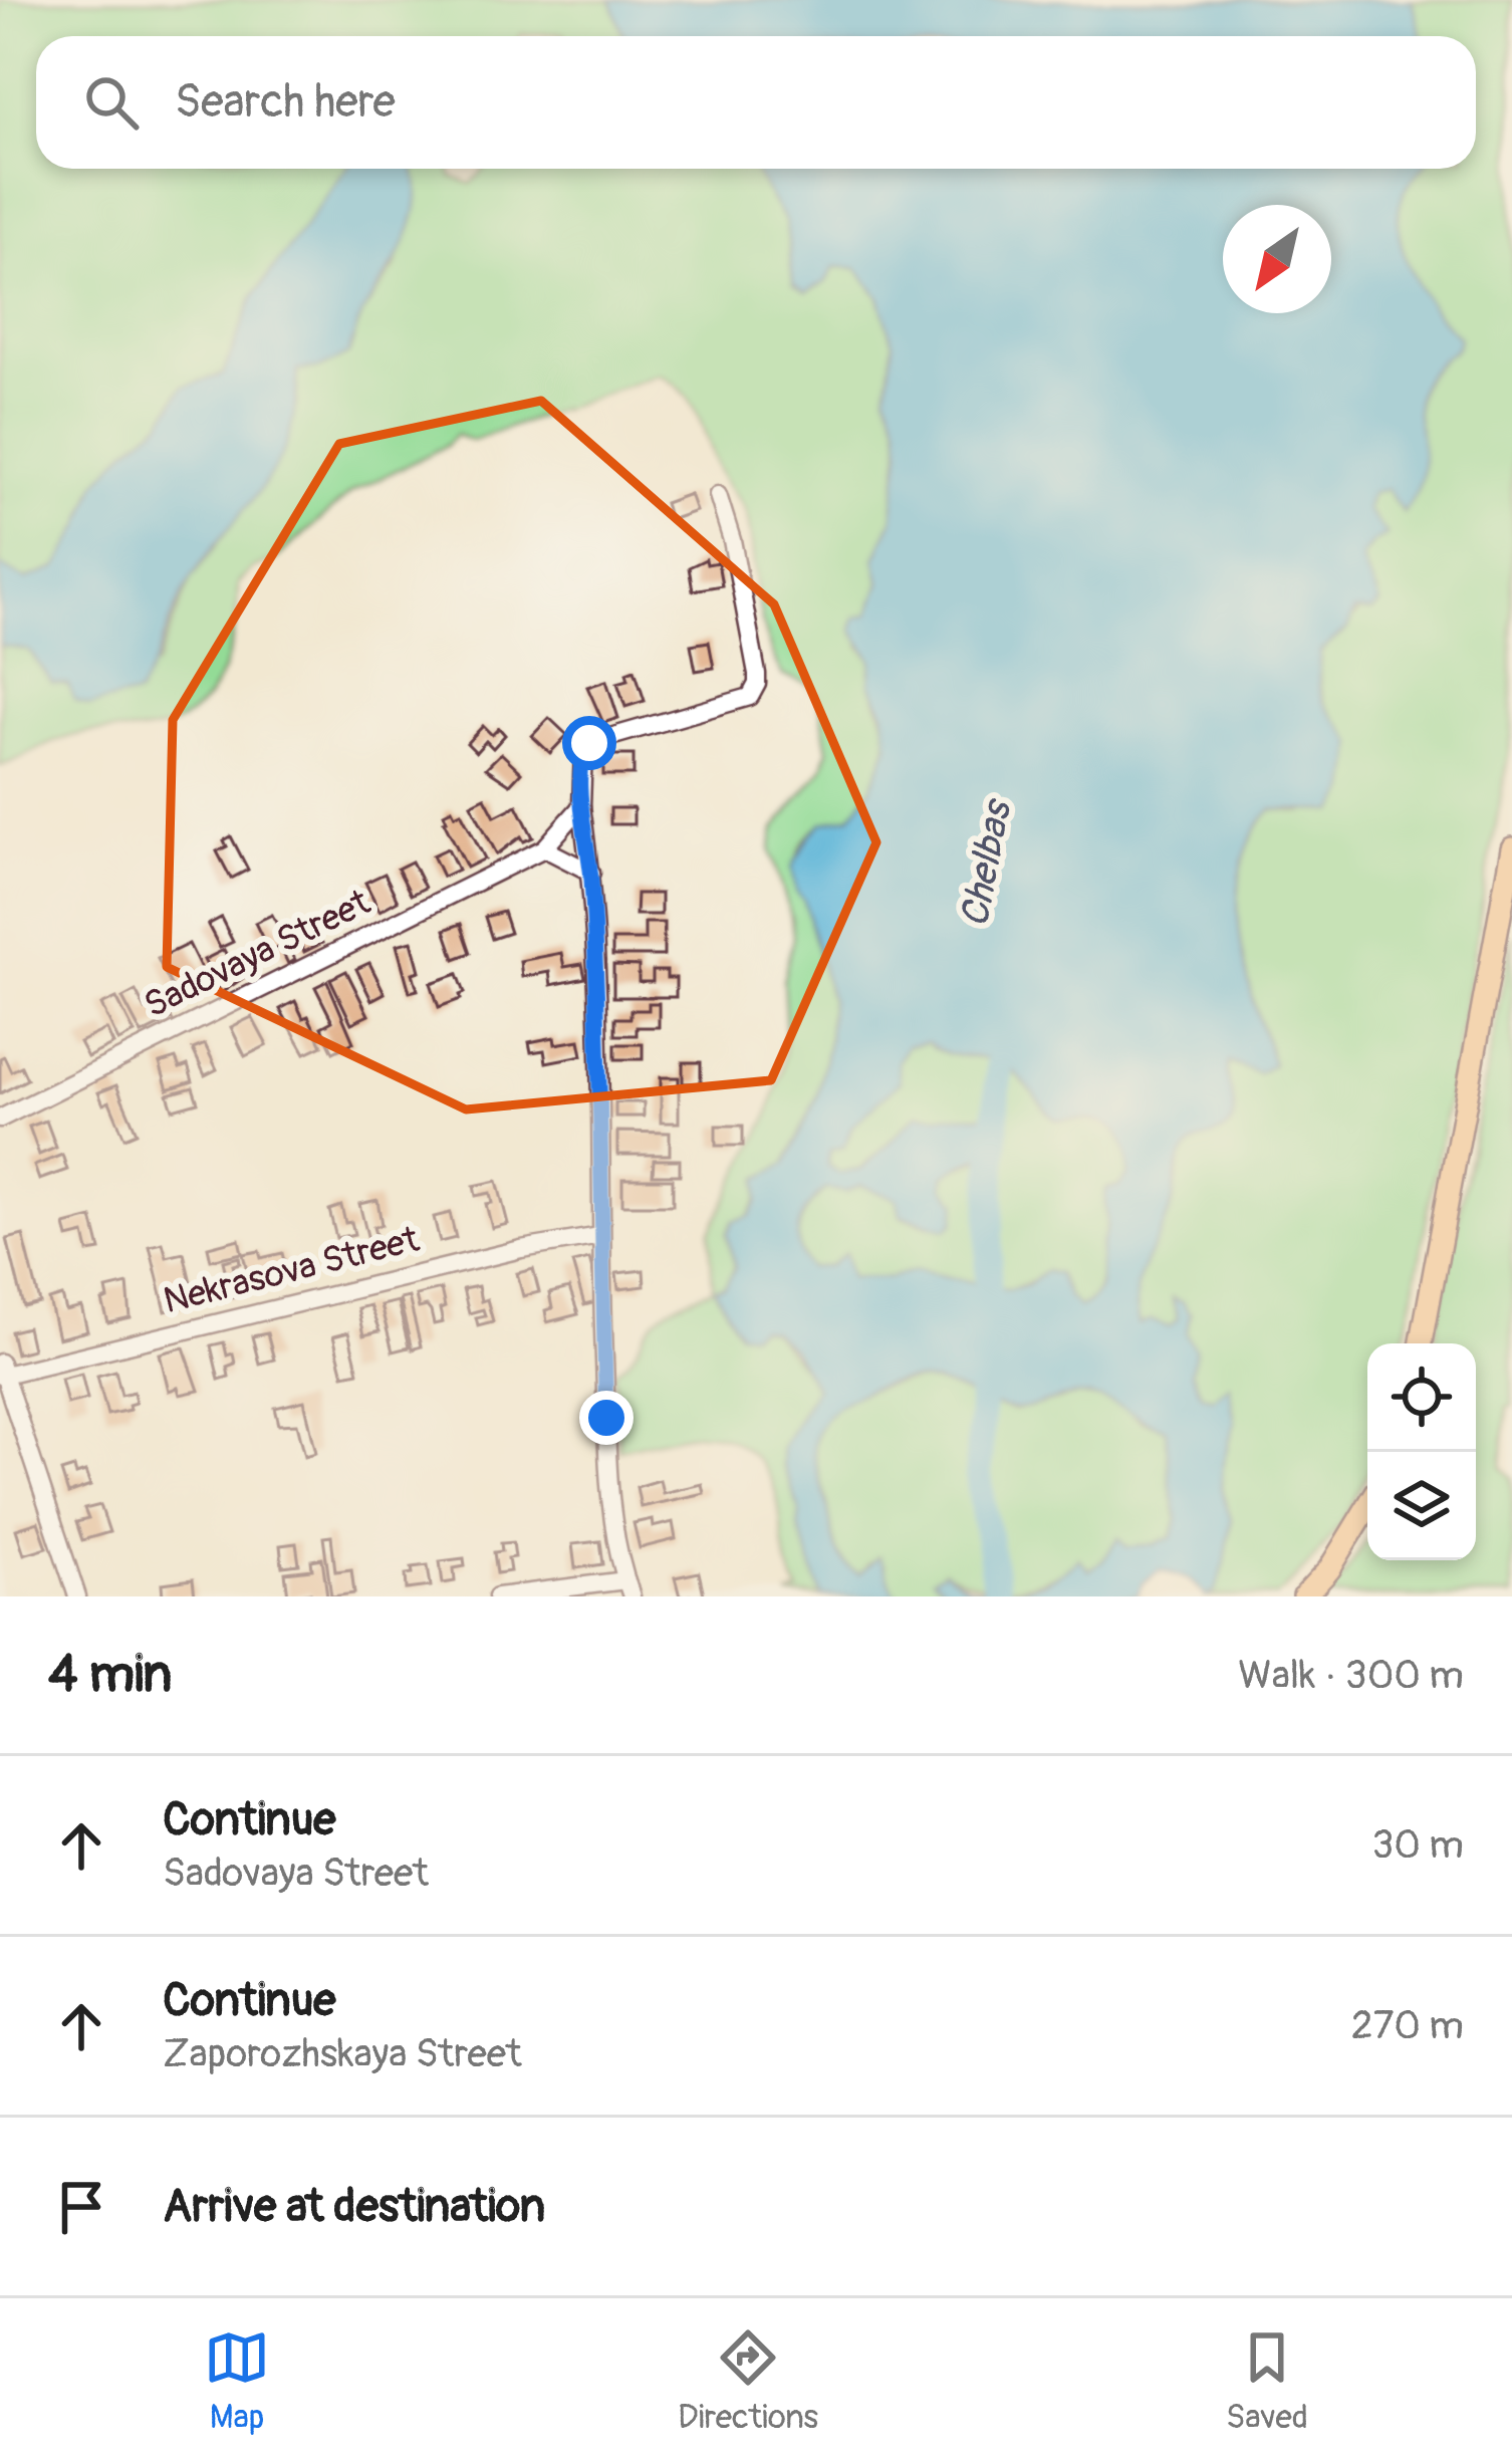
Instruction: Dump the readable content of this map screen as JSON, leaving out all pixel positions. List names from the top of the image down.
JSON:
{
  "streets": {
    "street": ["Sadovaya Street", "Nekrasova Street"]
  },
  "water": ["Chelbas"],
  "north": "bottom left",
  "page": {
    "search": "Search here",
    "heading": ["4 min", "Walk · 300 m"],
    "list": [
      ["Continue", "Sadovaya Street", "30 m"],
      ["Continue", "Zaporozhskaya Street", "270 m"],
      "Arrive at destination"
    ],
    "nav": ["Map", "Directions", "Saved"]
  }
}
